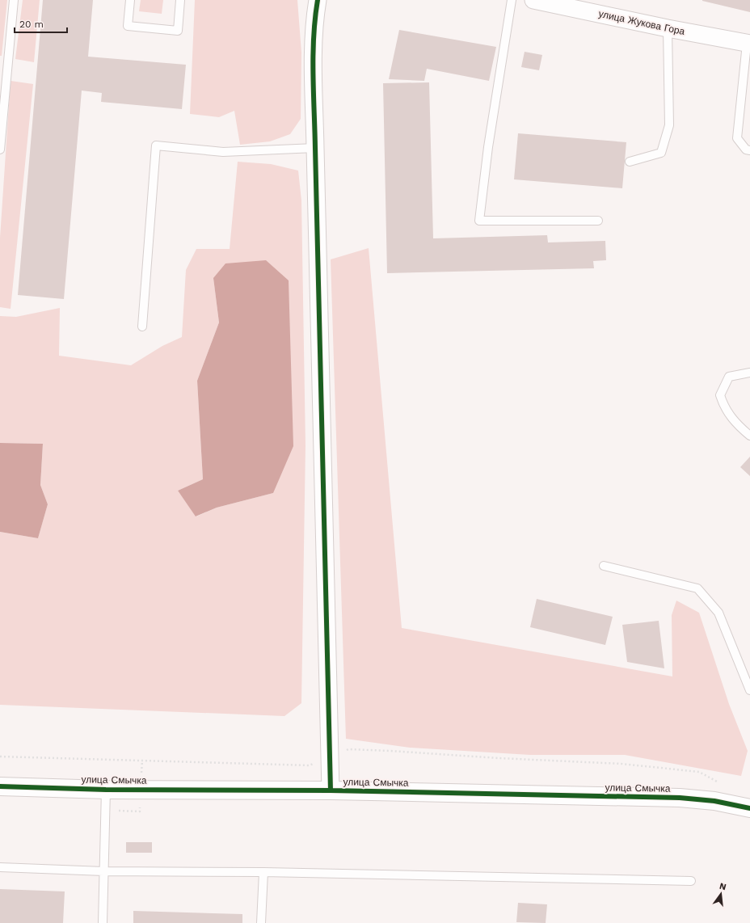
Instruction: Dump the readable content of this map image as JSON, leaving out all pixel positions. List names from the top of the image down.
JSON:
{
  "streets": {
    "street": ["улица Жукова Гора", "улица Смычка"]
  },
  "scale_bar": "20 m",
  "north": "top"
}
